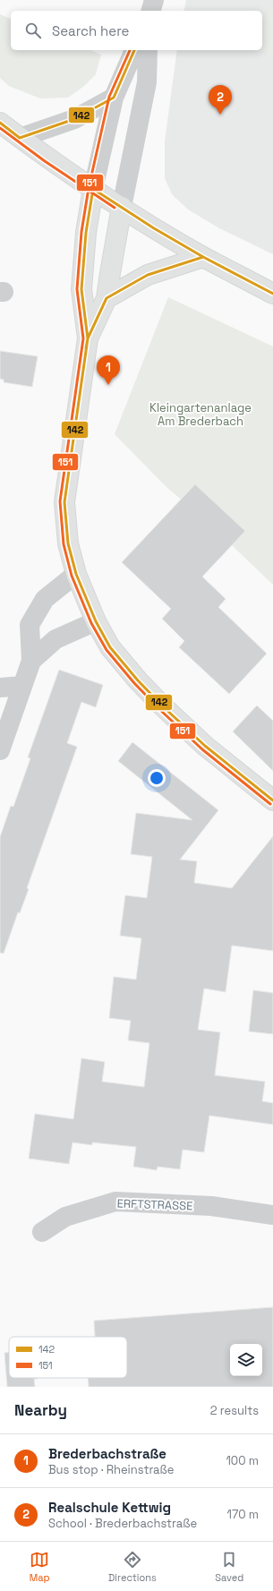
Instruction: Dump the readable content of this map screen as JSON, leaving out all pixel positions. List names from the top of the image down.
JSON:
{
  "streets": {
    "street": ["ERFTSTRASSE"]
  },
  "parks": ["Kleingartenanlage Am Brederbach"],
  "lines": ["transit line 142", "transit line 151"],
  "legend": ["142", "151"],
  "page": {
    "search": "Search here",
    "pins": ["2", "1"],
    "heading": ["Nearby", "2 results"],
    "list": [
      {
        "mark": "1",
        "name": "Brederbachstraße",
        "note": "Bus stop · Rheinstraße",
        "value": "100 m"
      },
      {
        "mark": "2",
        "name": "Realschule Kettwig",
        "note": "School · Brederbachstraße",
        "value": "170 m"
      }
    ],
    "nav": ["Map", "Directions", "Saved"]
  }
}
